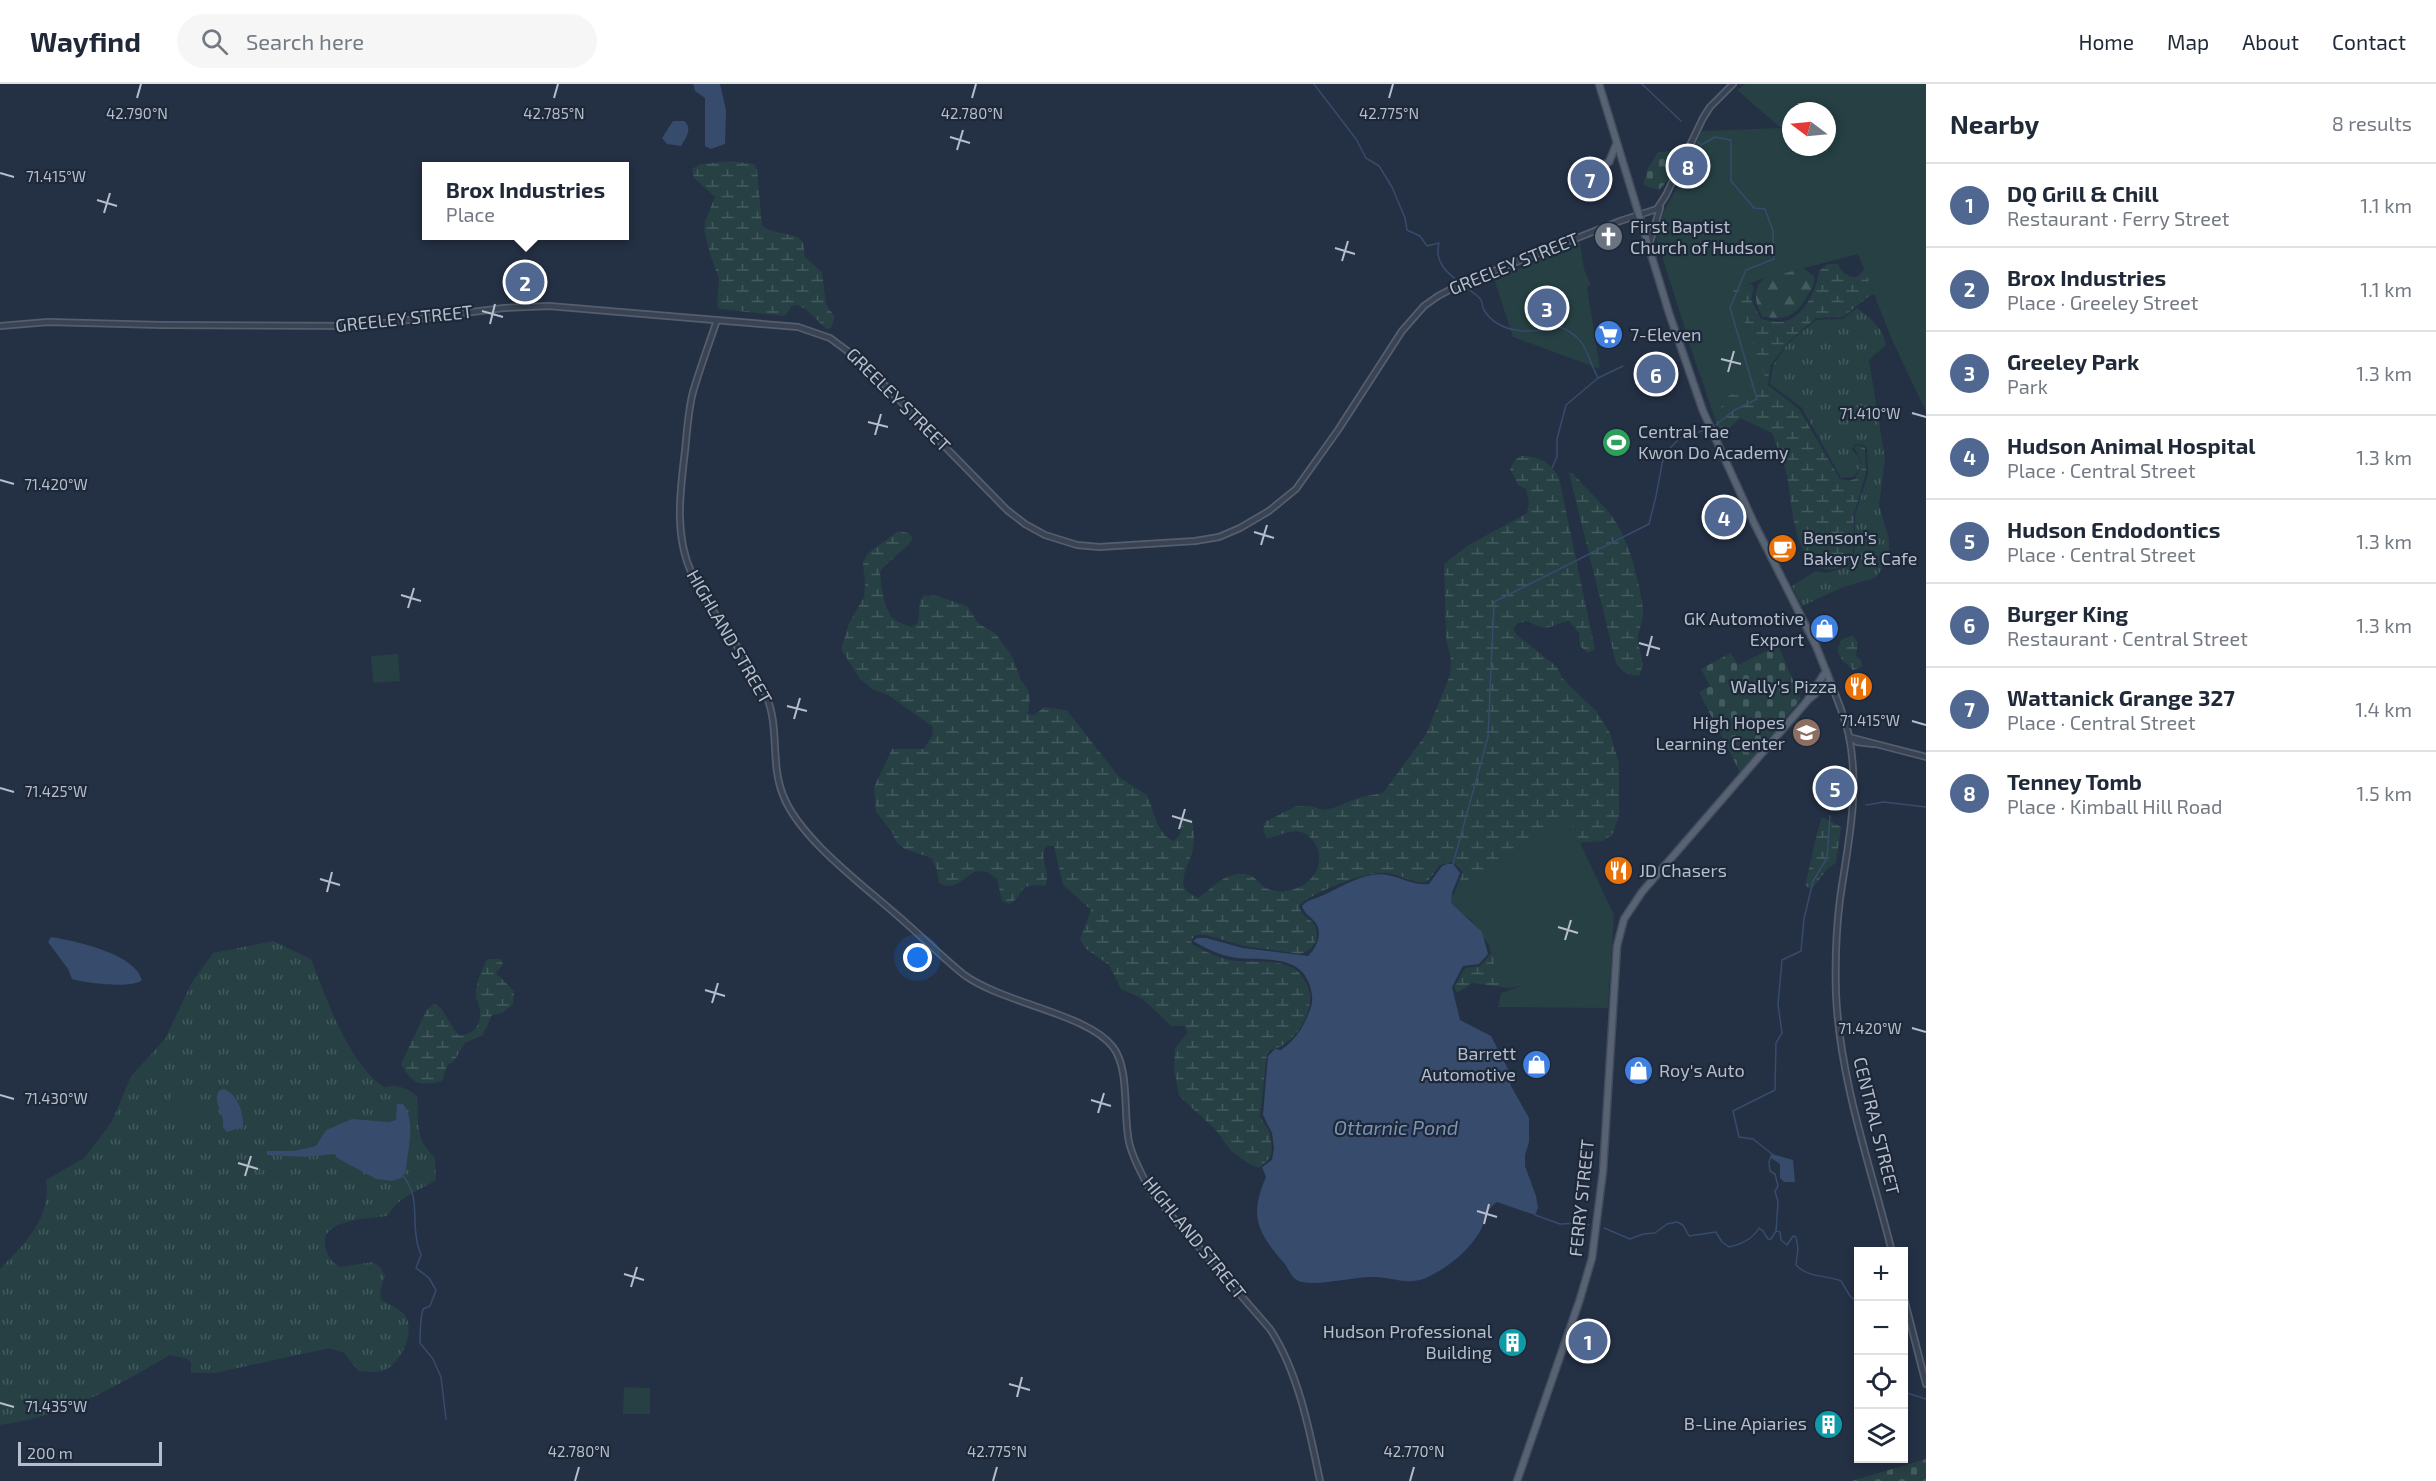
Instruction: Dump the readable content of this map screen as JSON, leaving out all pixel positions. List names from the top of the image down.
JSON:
{
  "streets": {
    "main road": ["CENTRAL STREET", "FERRY STREET"],
    "street": ["GREELEY STREET", "HIGHLAND STREET"]
  },
  "crossings": [
    ["GREELEY STREET", "HIGHLAND STREET"],
    ["GREELEY STREET", "CENTRAL STREET"]
  ],
  "water": ["Ottarnic Pond"],
  "places": {
    "church": ["First Baptist Church of Hudson"],
    "supermarket": ["7-Eleven"],
    "sports": ["Central Tae Kwon Do Academy"],
    "cafe": ["Benson's Bakery & Cafe"],
    "shop": ["GK Automotive Export", "Barrett Automotive", "Roy's Auto"],
    "restaurant": ["Wally's Pizza", "JD Chasers"],
    "school or university": ["High Hopes Learning Center"],
    "building": ["Hudson Professional Building", "B-Line Apiaries"]
  },
  "scale_bar": "200 m",
  "north": "left",
  "page": {
    "header": "Wayfind",
    "search": "Search here",
    "nav": [
      "Home",
      "Map",
      "About",
      "Contact"
    ],
    "heading": ["Nearby", "8 results"],
    "pins": [
      "8",
      "7",
      "2",
      "3",
      "6",
      "4",
      "5",
      "1"
    ],
    "popup": ["Brox Industries", "Place"],
    "list": [
      {
        "mark": "1",
        "name": "DQ Grill & Chill",
        "note": "Restaurant · Ferry Street",
        "value": "1.1 km"
      },
      {
        "mark": "2",
        "name": "Brox Industries",
        "note": "Place · Greeley Street",
        "value": "1.1 km"
      },
      {
        "mark": "3",
        "name": "Greeley Park",
        "note": "Park",
        "value": "1.3 km"
      },
      {
        "mark": "4",
        "name": "Hudson Animal Hospital",
        "note": "Place · Central Street",
        "value": "1.3 km"
      },
      {
        "mark": "5",
        "name": "Hudson Endodontics",
        "note": "Place · Central Street",
        "value": "1.3 km"
      },
      {
        "mark": "6",
        "name": "Burger King",
        "note": "Restaurant · Central Street",
        "value": "1.3 km"
      },
      {
        "mark": "7",
        "name": "Wattanick Grange 327",
        "note": "Place · Central Street",
        "value": "1.4 km"
      },
      {
        "mark": "8",
        "name": "Tenney Tomb",
        "note": "Place · Kimball Hill Road",
        "value": "1.5 km"
      }
    ],
    "map_buttons": ["+", "−"],
    "scale": "200 m"
  },
  "coordinates": [
    "42.790°N",
    "42.785°N",
    "42.780°N",
    "42.775°N",
    "71.415°W",
    "71.410°W",
    "71.420°W",
    "71.425°W",
    "71.430°W",
    "71.435°W",
    "42.770°N"
  ]
}
